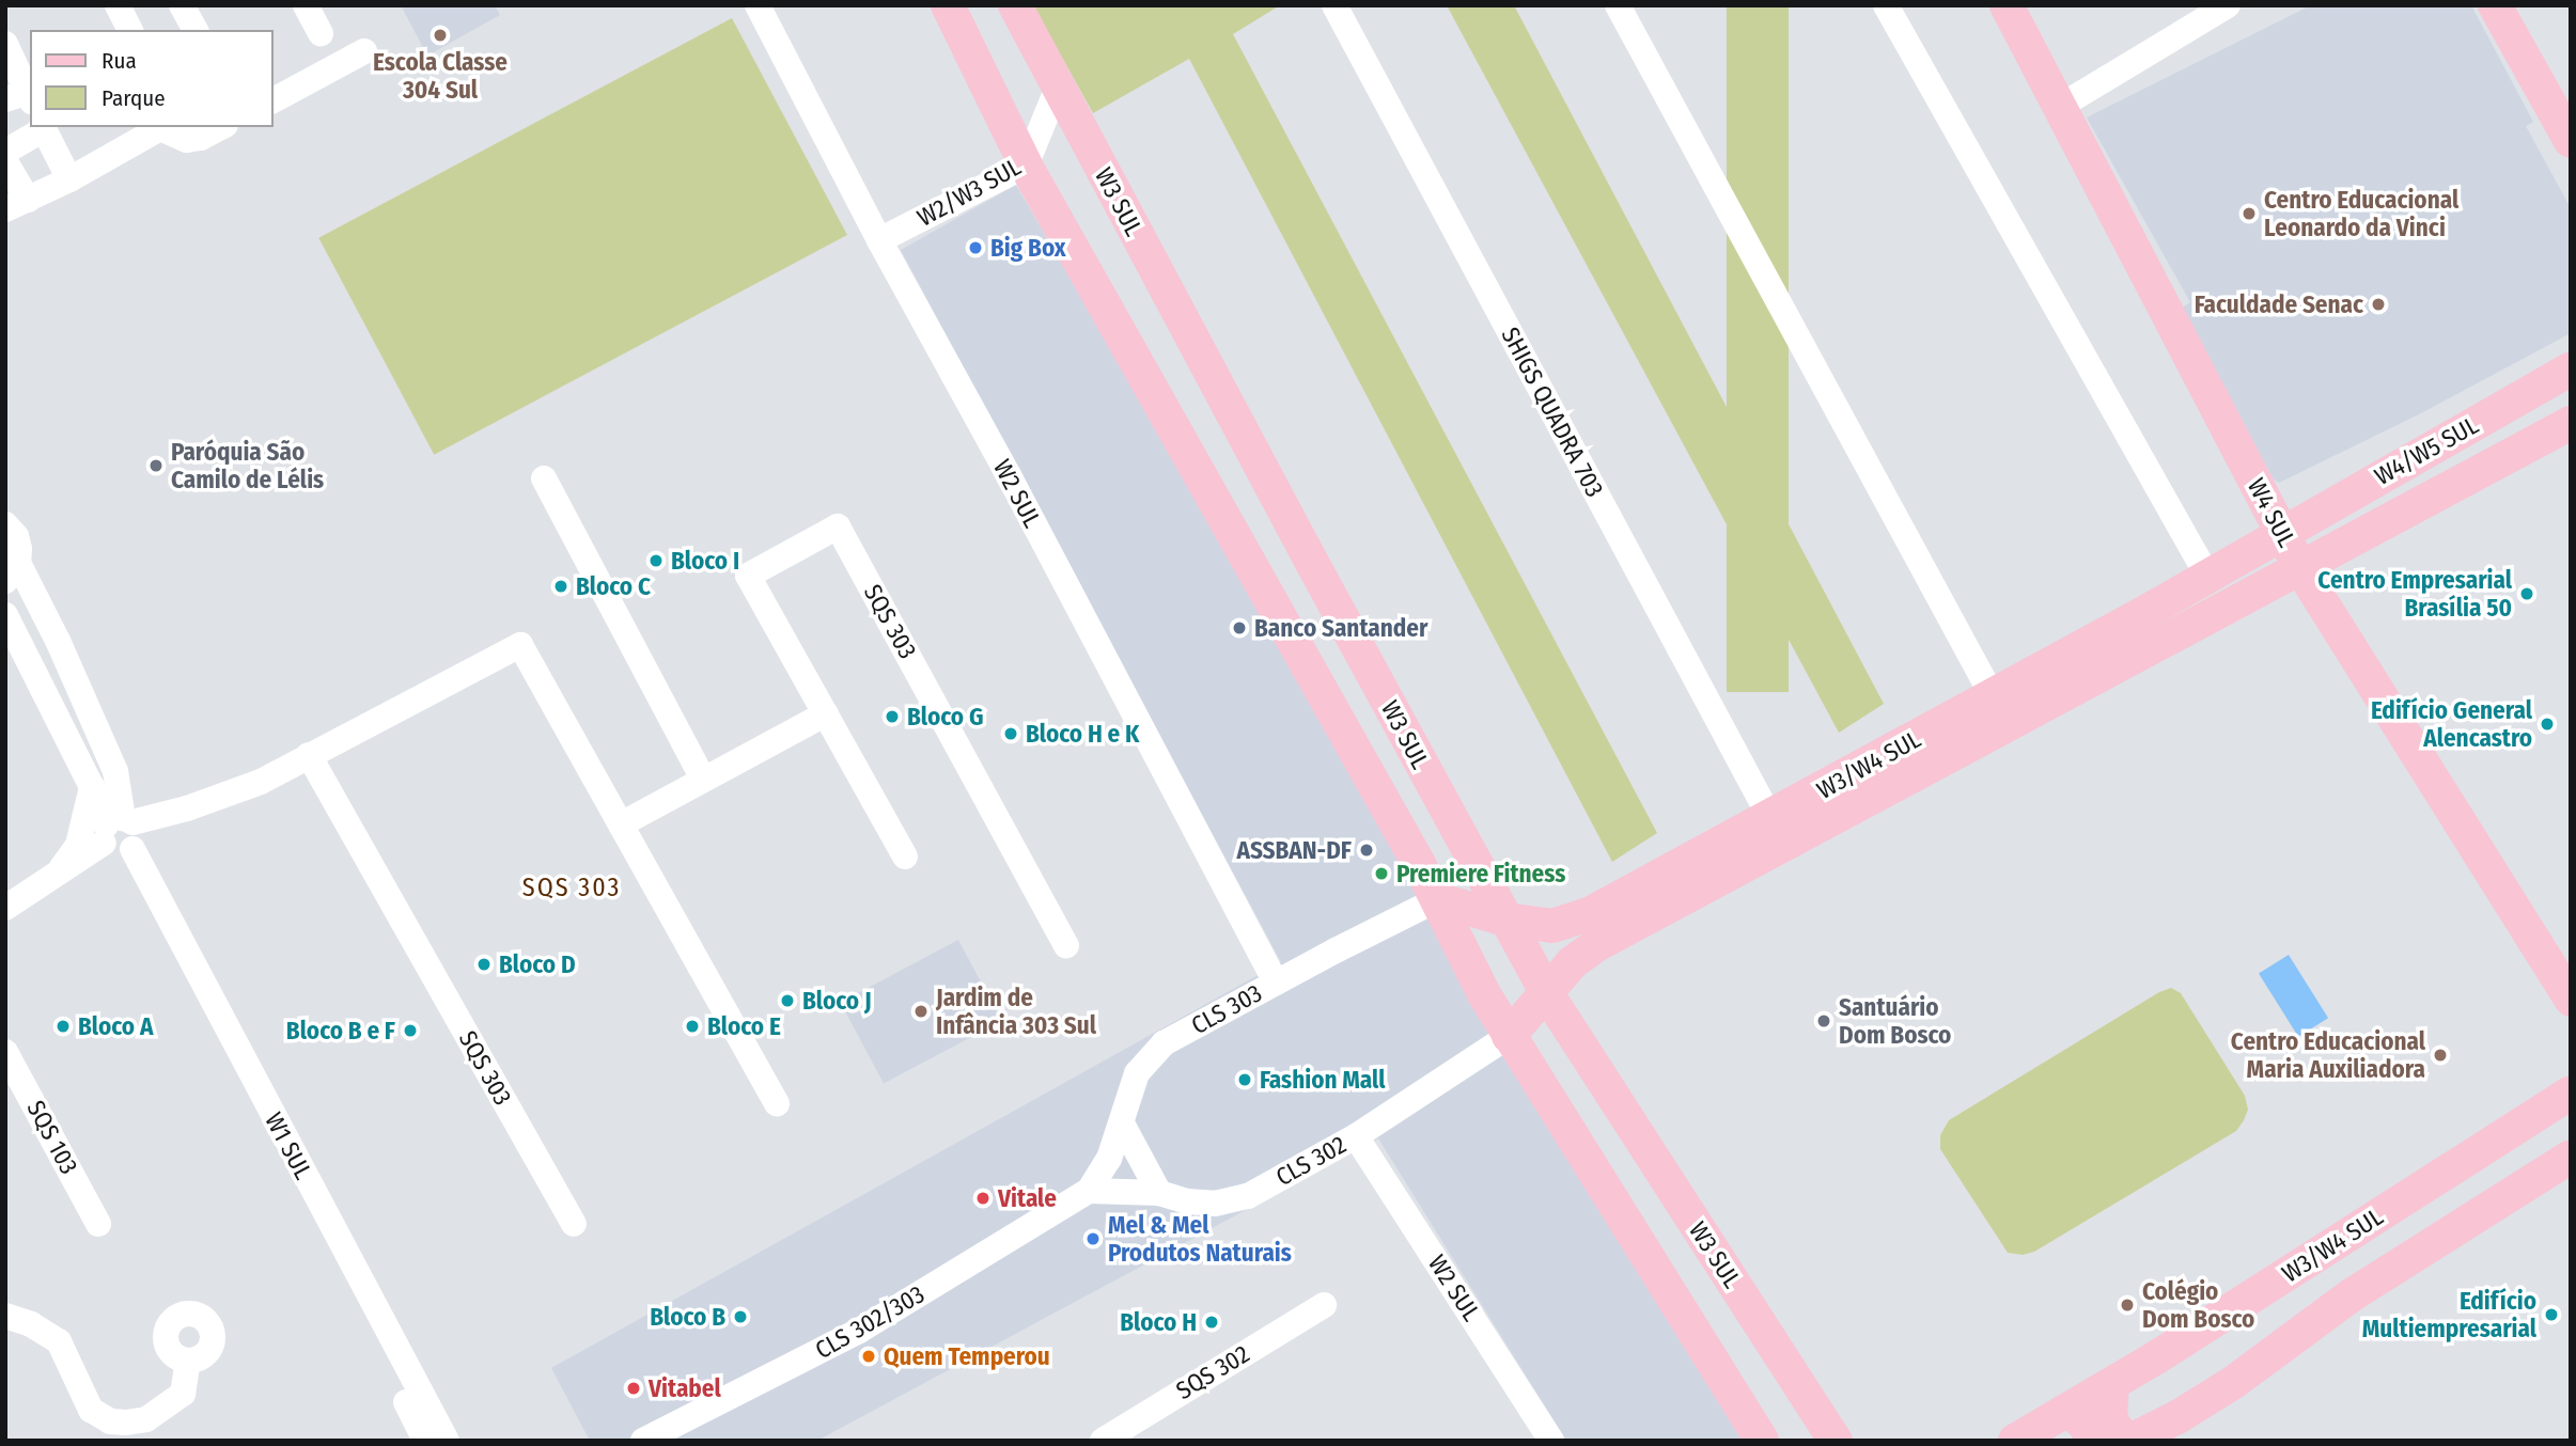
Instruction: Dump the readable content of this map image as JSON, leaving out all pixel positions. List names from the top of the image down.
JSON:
{
  "streets": {
    "main road": [
      "W3 SUL",
      "W4/W5 SUL",
      "W4 SUL",
      "W3/W4 SUL"
    ],
    "street": [
      "W2/W3 SUL",
      "SHIGS QUADRA 703",
      "W2 SUL",
      "SQS 303",
      "CLS 303",
      "SQS 103",
      "W1 SUL",
      "CLS 302",
      "CLS 302/303",
      "SQS 302"
    ]
  },
  "crossings": [
    ["W2/W3 SUL", "W3 SUL"],
    ["W2/W3 SUL", "W2 SUL"],
    ["W3 SUL", "W3/W4 SUL"],
    ["W3 SUL", "CLS 303"],
    ["W3 SUL", "CLS 302"],
    ["SHIGS QUADRA 703", "W3/W4 SUL"],
    ["W4/W5 SUL", "W4 SUL"],
    ["W4/W5 SUL", "W3/W4 SUL"],
    ["W2 SUL", "CLS 303"],
    ["W2 SUL", "CLS 302"],
    ["W4 SUL", "W3/W4 SUL"],
    ["W3/W4 SUL", "CLS 303"],
    ["W3/W4 SUL", "CLS 302"],
    ["CLS 303", "CLS 302"],
    ["CLS 303", "CLS 302/303"],
    ["CLS 302", "CLS 302/303"]
  ],
  "districts": ["SQS 303"],
  "places": [
    "Escola Classe 304 Sul",
    "Centro Educacional Leonardo da Vinci",
    "Big Box",
    "Faculdade Senac",
    "Paróquia São Camilo de Lélis",
    "Bloco I",
    "Bloco C",
    "Centro Empresarial Brasília 50",
    "Banco Santander",
    "Bloco G",
    "Edifício General Alencastro",
    "Bloco H e K",
    "ASSBAN-DF",
    "Premiere Fitness",
    "Bloco D",
    "Bloco J",
    "Jardim de Infância 303 Sul",
    "Santuário Dom Bosco",
    "Bloco A",
    "Bloco E",
    "Bloco B e F",
    "Centro Educacional Maria Auxiliadora",
    "Fashion Mall",
    "Vitale",
    "Mel & Mel Produtos Naturais",
    "Colégio Dom Bosco",
    "Edifício Multiempresarial",
    "Bloco B",
    "Bloco H",
    "Quem Temperou",
    "Vitabel"
  ],
  "legend": ["Rua", "Parque"]
}
